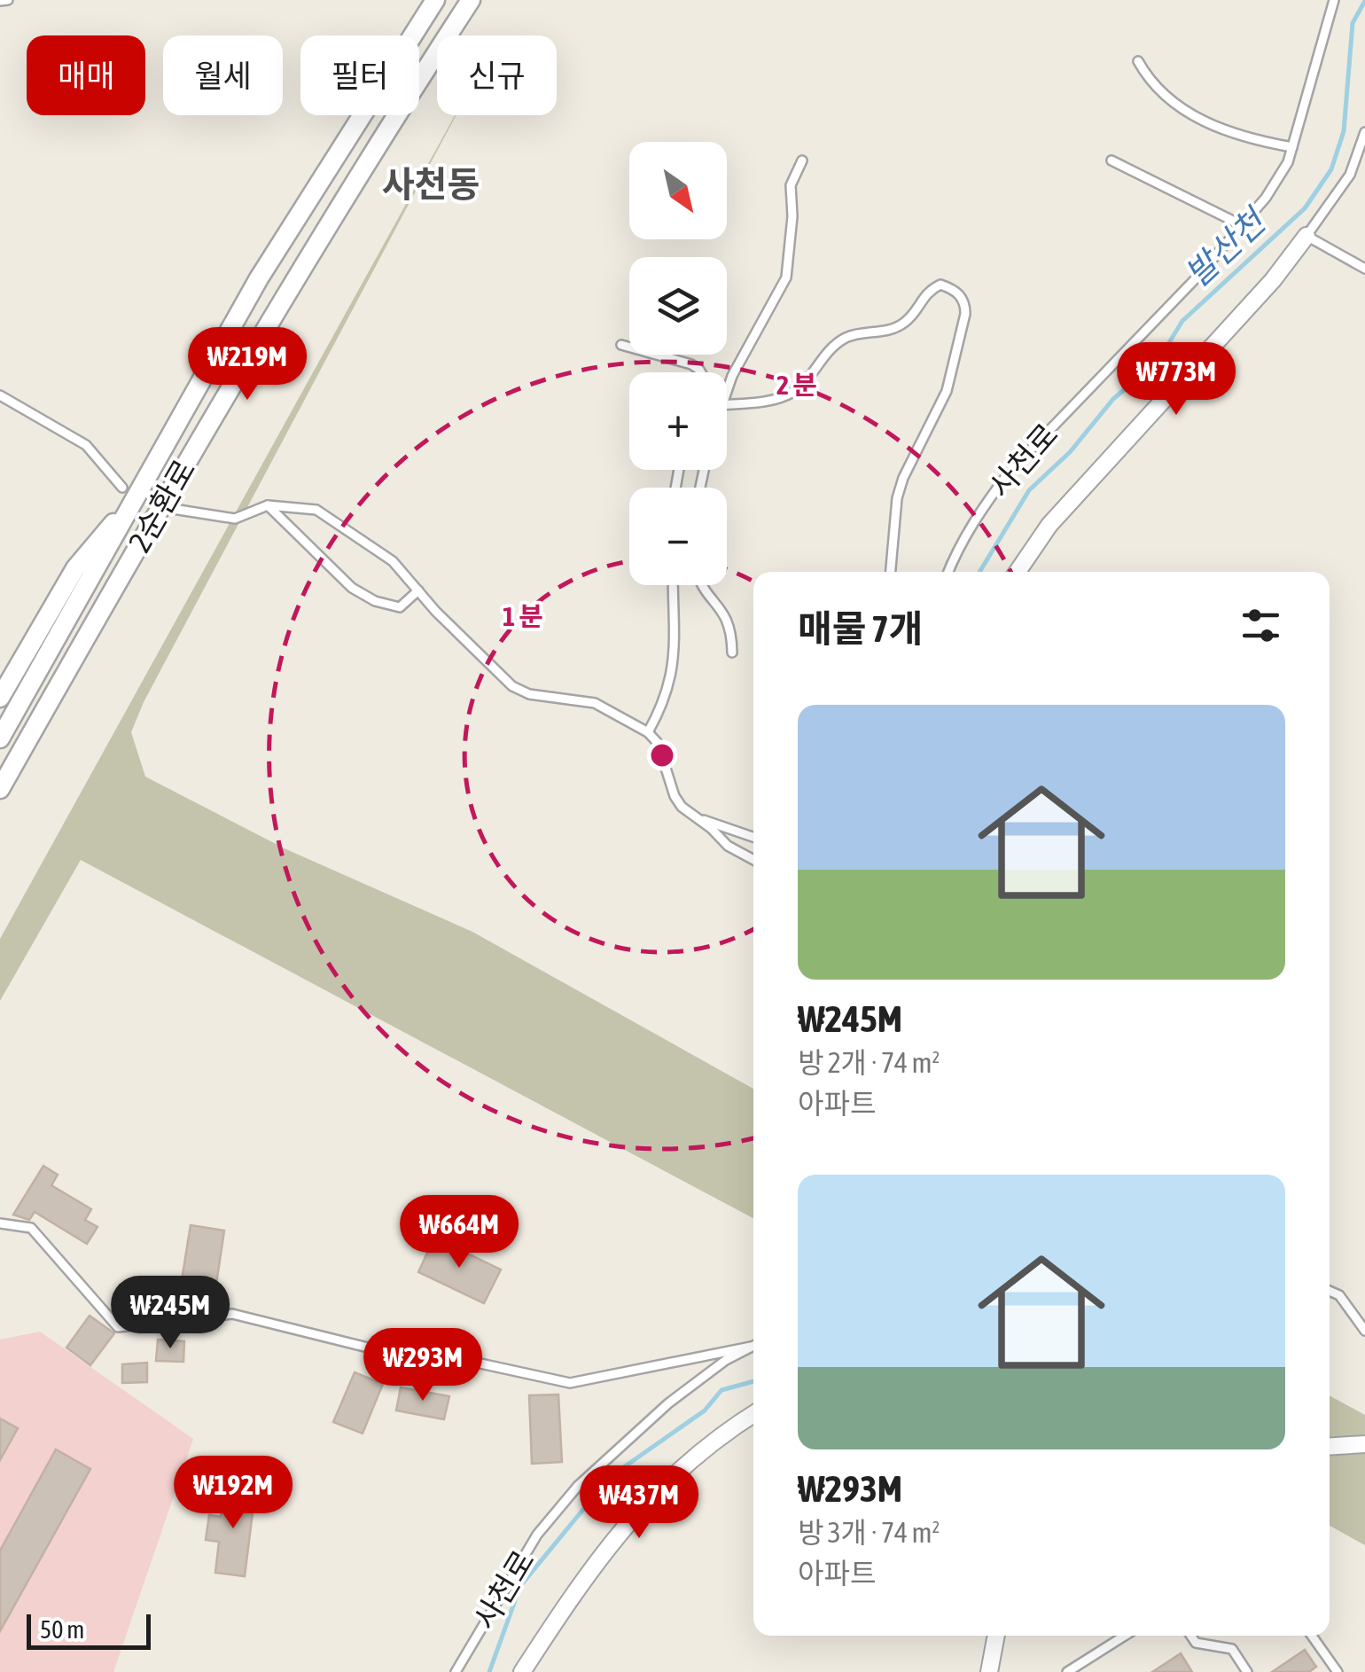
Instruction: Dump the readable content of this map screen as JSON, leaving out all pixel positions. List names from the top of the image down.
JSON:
{
  "streets": {
    "street": ["2순환로"],
    "lane": ["사천로"]
  },
  "districts": ["사천동"],
  "water": ["발산천"],
  "scale_bar": "50 m",
  "north": "bottom right",
  "page": {
    "chip": [
      "매매",
      "월세",
      "필터",
      "신규"
    ],
    "map_buttons": ["+", "−"],
    "price": [
      "₩219M",
      "₩773M",
      "₩664M",
      "₩245M",
      "₩293M",
      "₩192M",
      "₩437M"
    ],
    "heading": "매물 7개",
    "list": [
      {
        "name": "₩245M",
        "note": "방 2개 · 74 m² · 아파트"
      },
      {
        "name": "₩293M",
        "note": "방 3개 · 74 m² · 아파트"
      }
    ],
    "scale": "50 m"
  },
  "rings": ["2 분", "1 분"]
}
